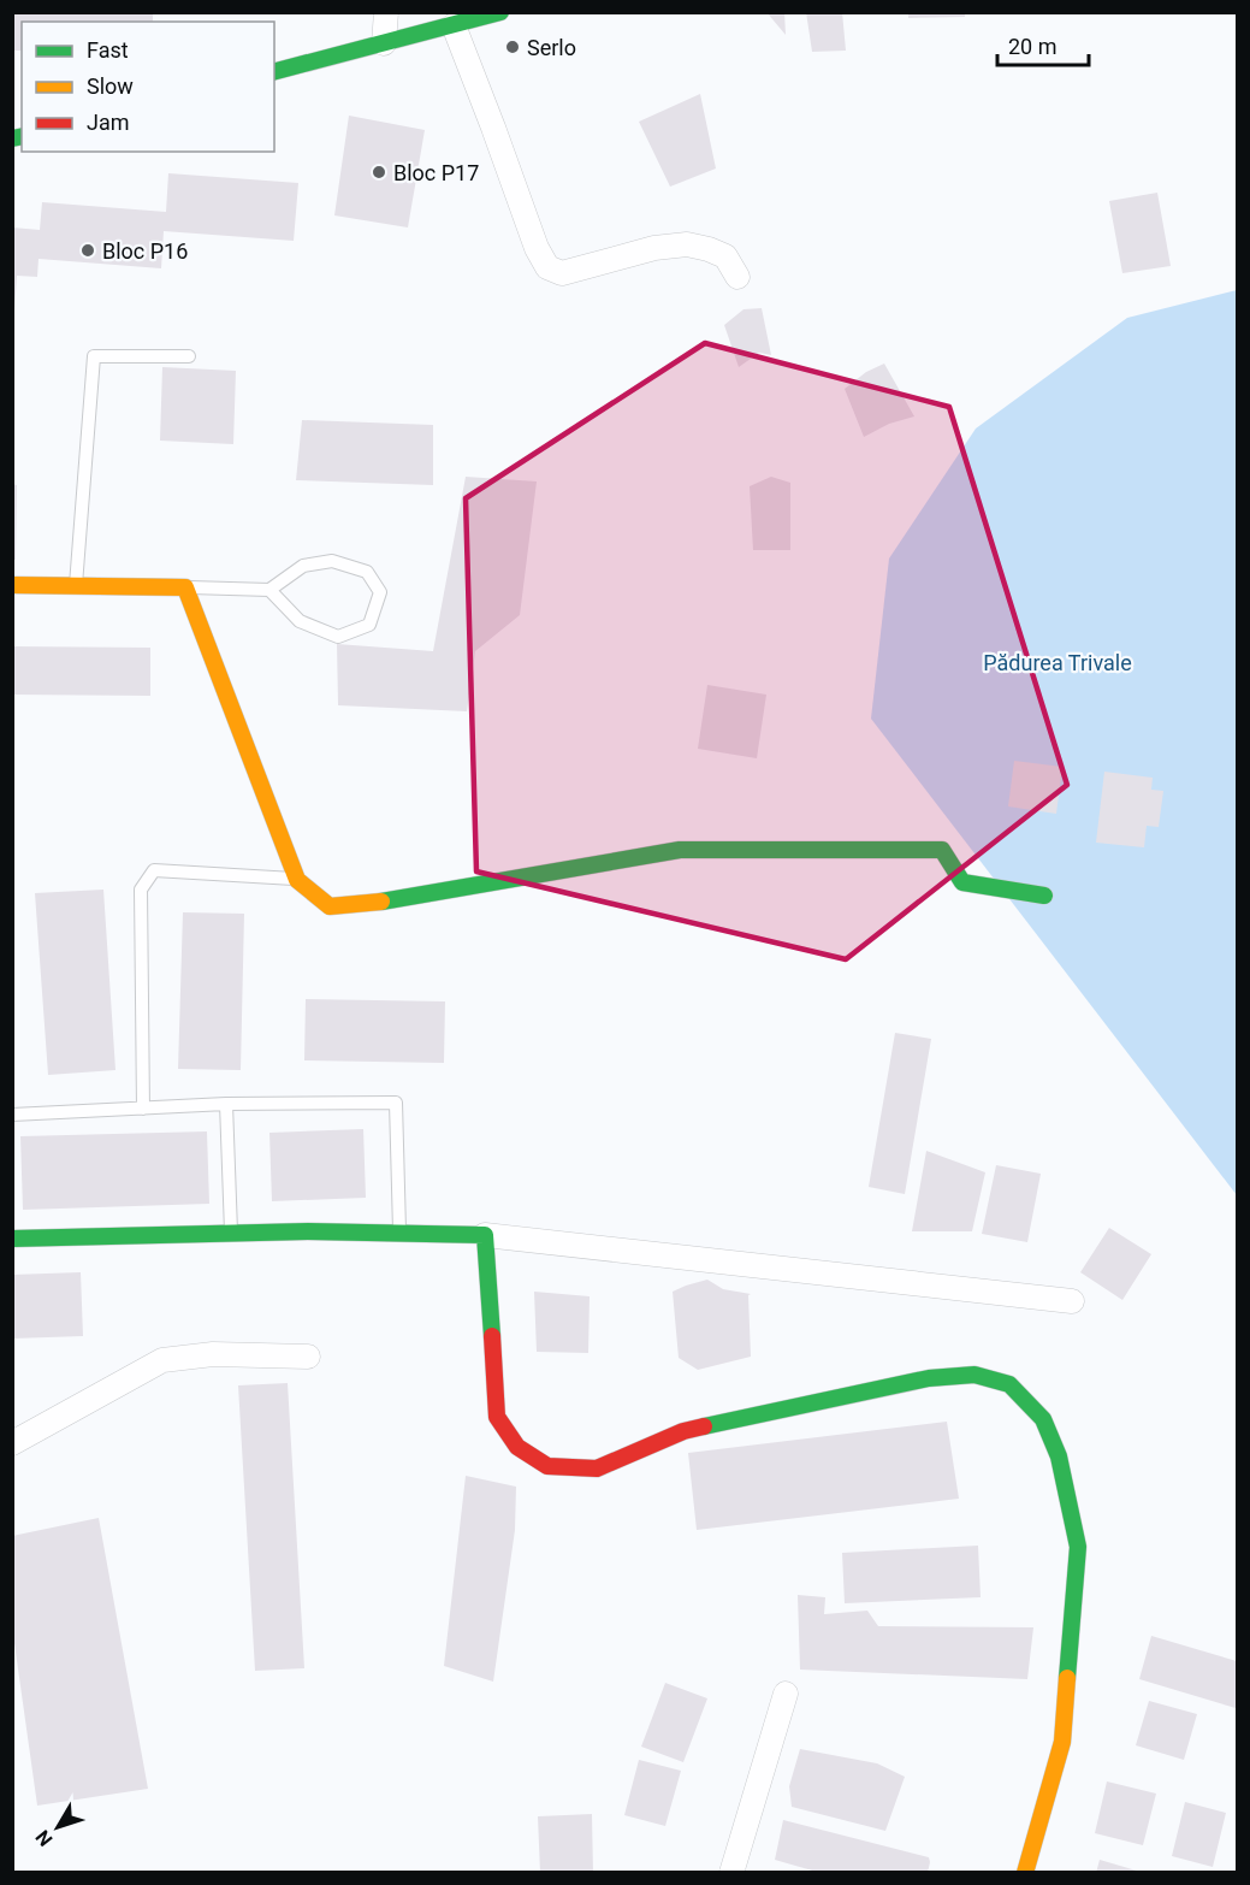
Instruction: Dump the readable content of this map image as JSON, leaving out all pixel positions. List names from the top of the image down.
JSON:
{
  "parks": ["Pădurea Trivale"],
  "places": ["Serlo", "Bloc P17", "Bloc P16"],
  "legend": ["Fast", "Slow", "Jam"],
  "scale_bar": "20 m",
  "north": "bottom left"
}
